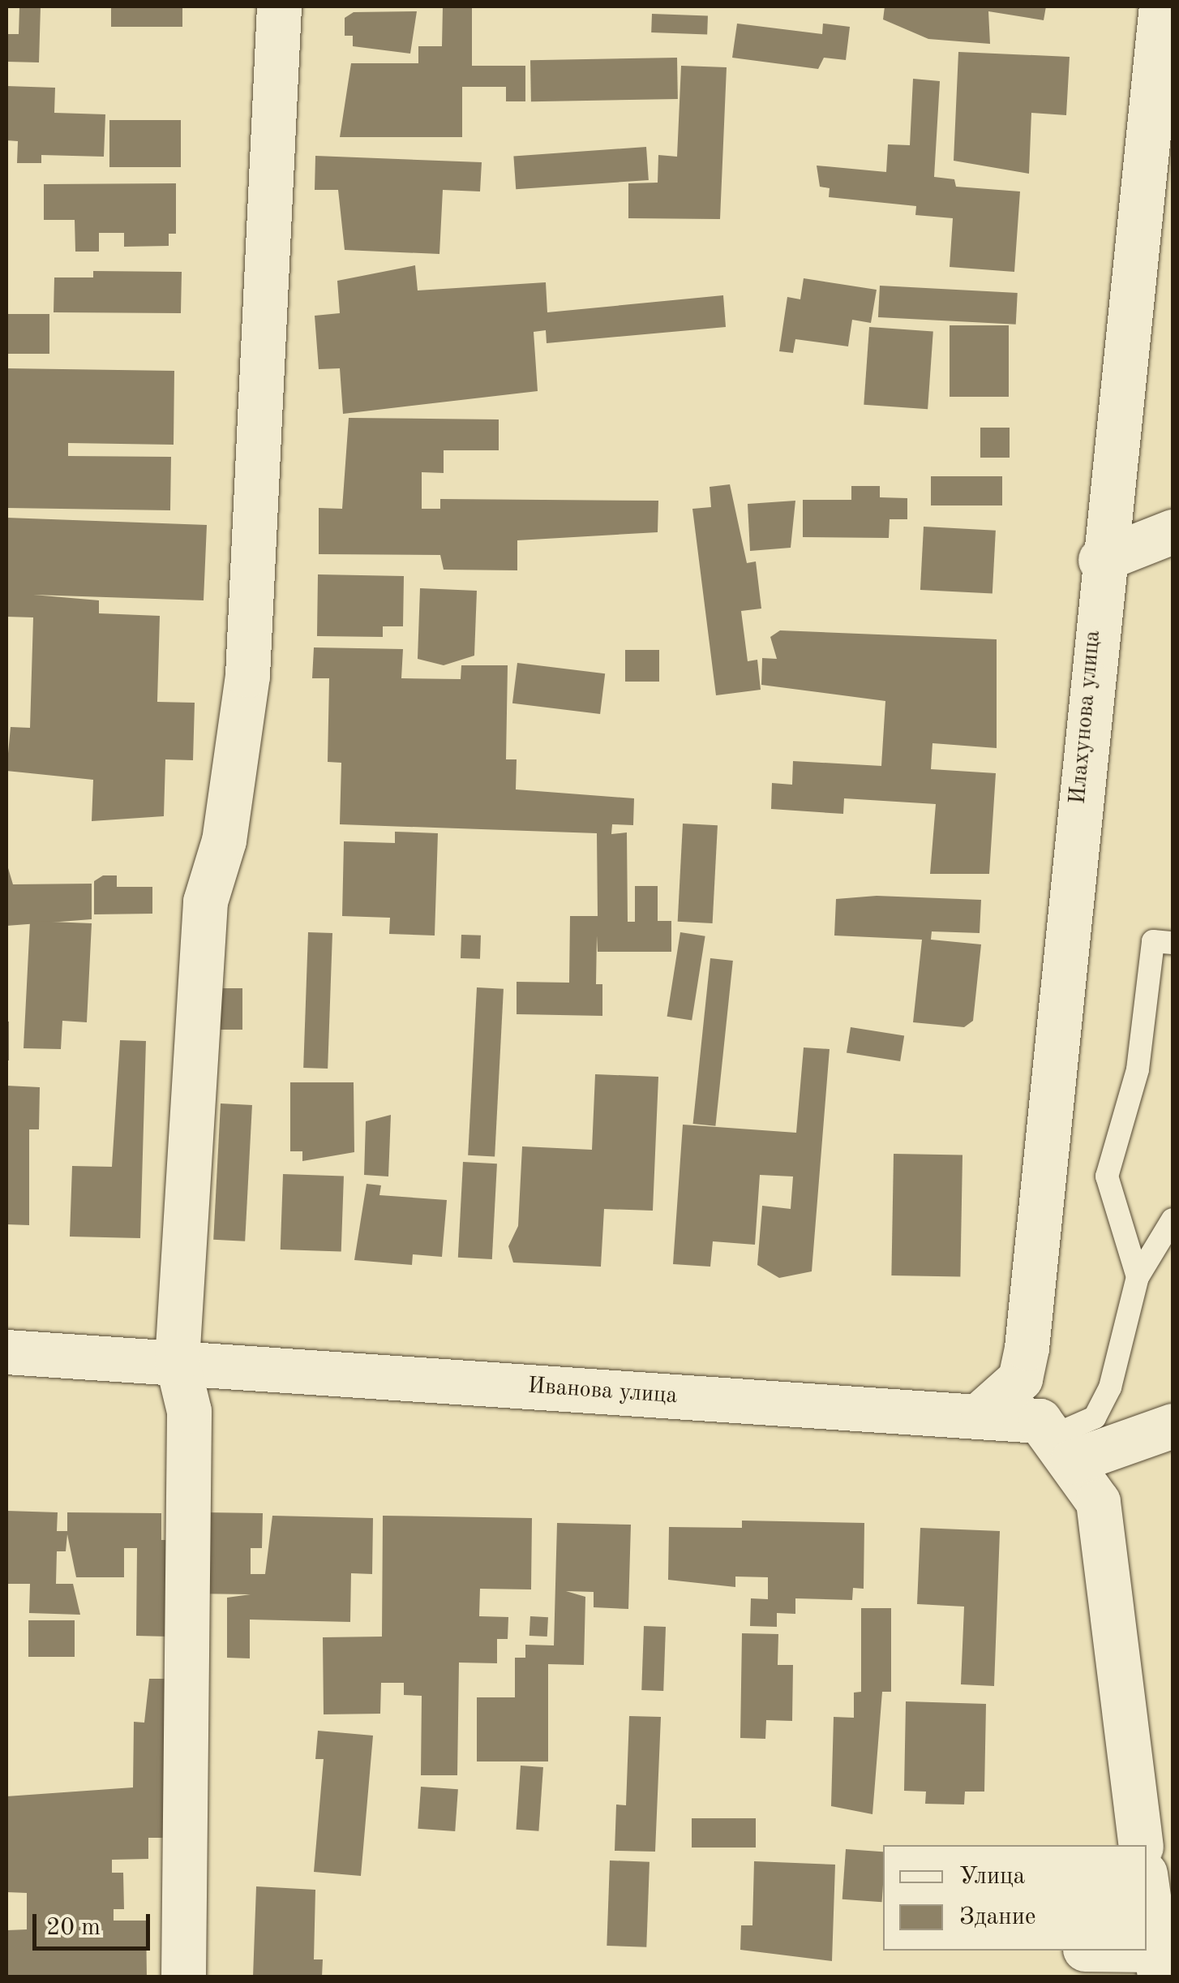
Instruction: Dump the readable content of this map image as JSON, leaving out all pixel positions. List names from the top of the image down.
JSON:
{
  "streets": {
    "street": ["Илахунова улица", "Иванова улица"]
  },
  "crossings": [
    ["Илахунова улица", "Иванова улица"]
  ],
  "legend": ["Улица", "Здание"],
  "scale_bar": "20 m"
}
